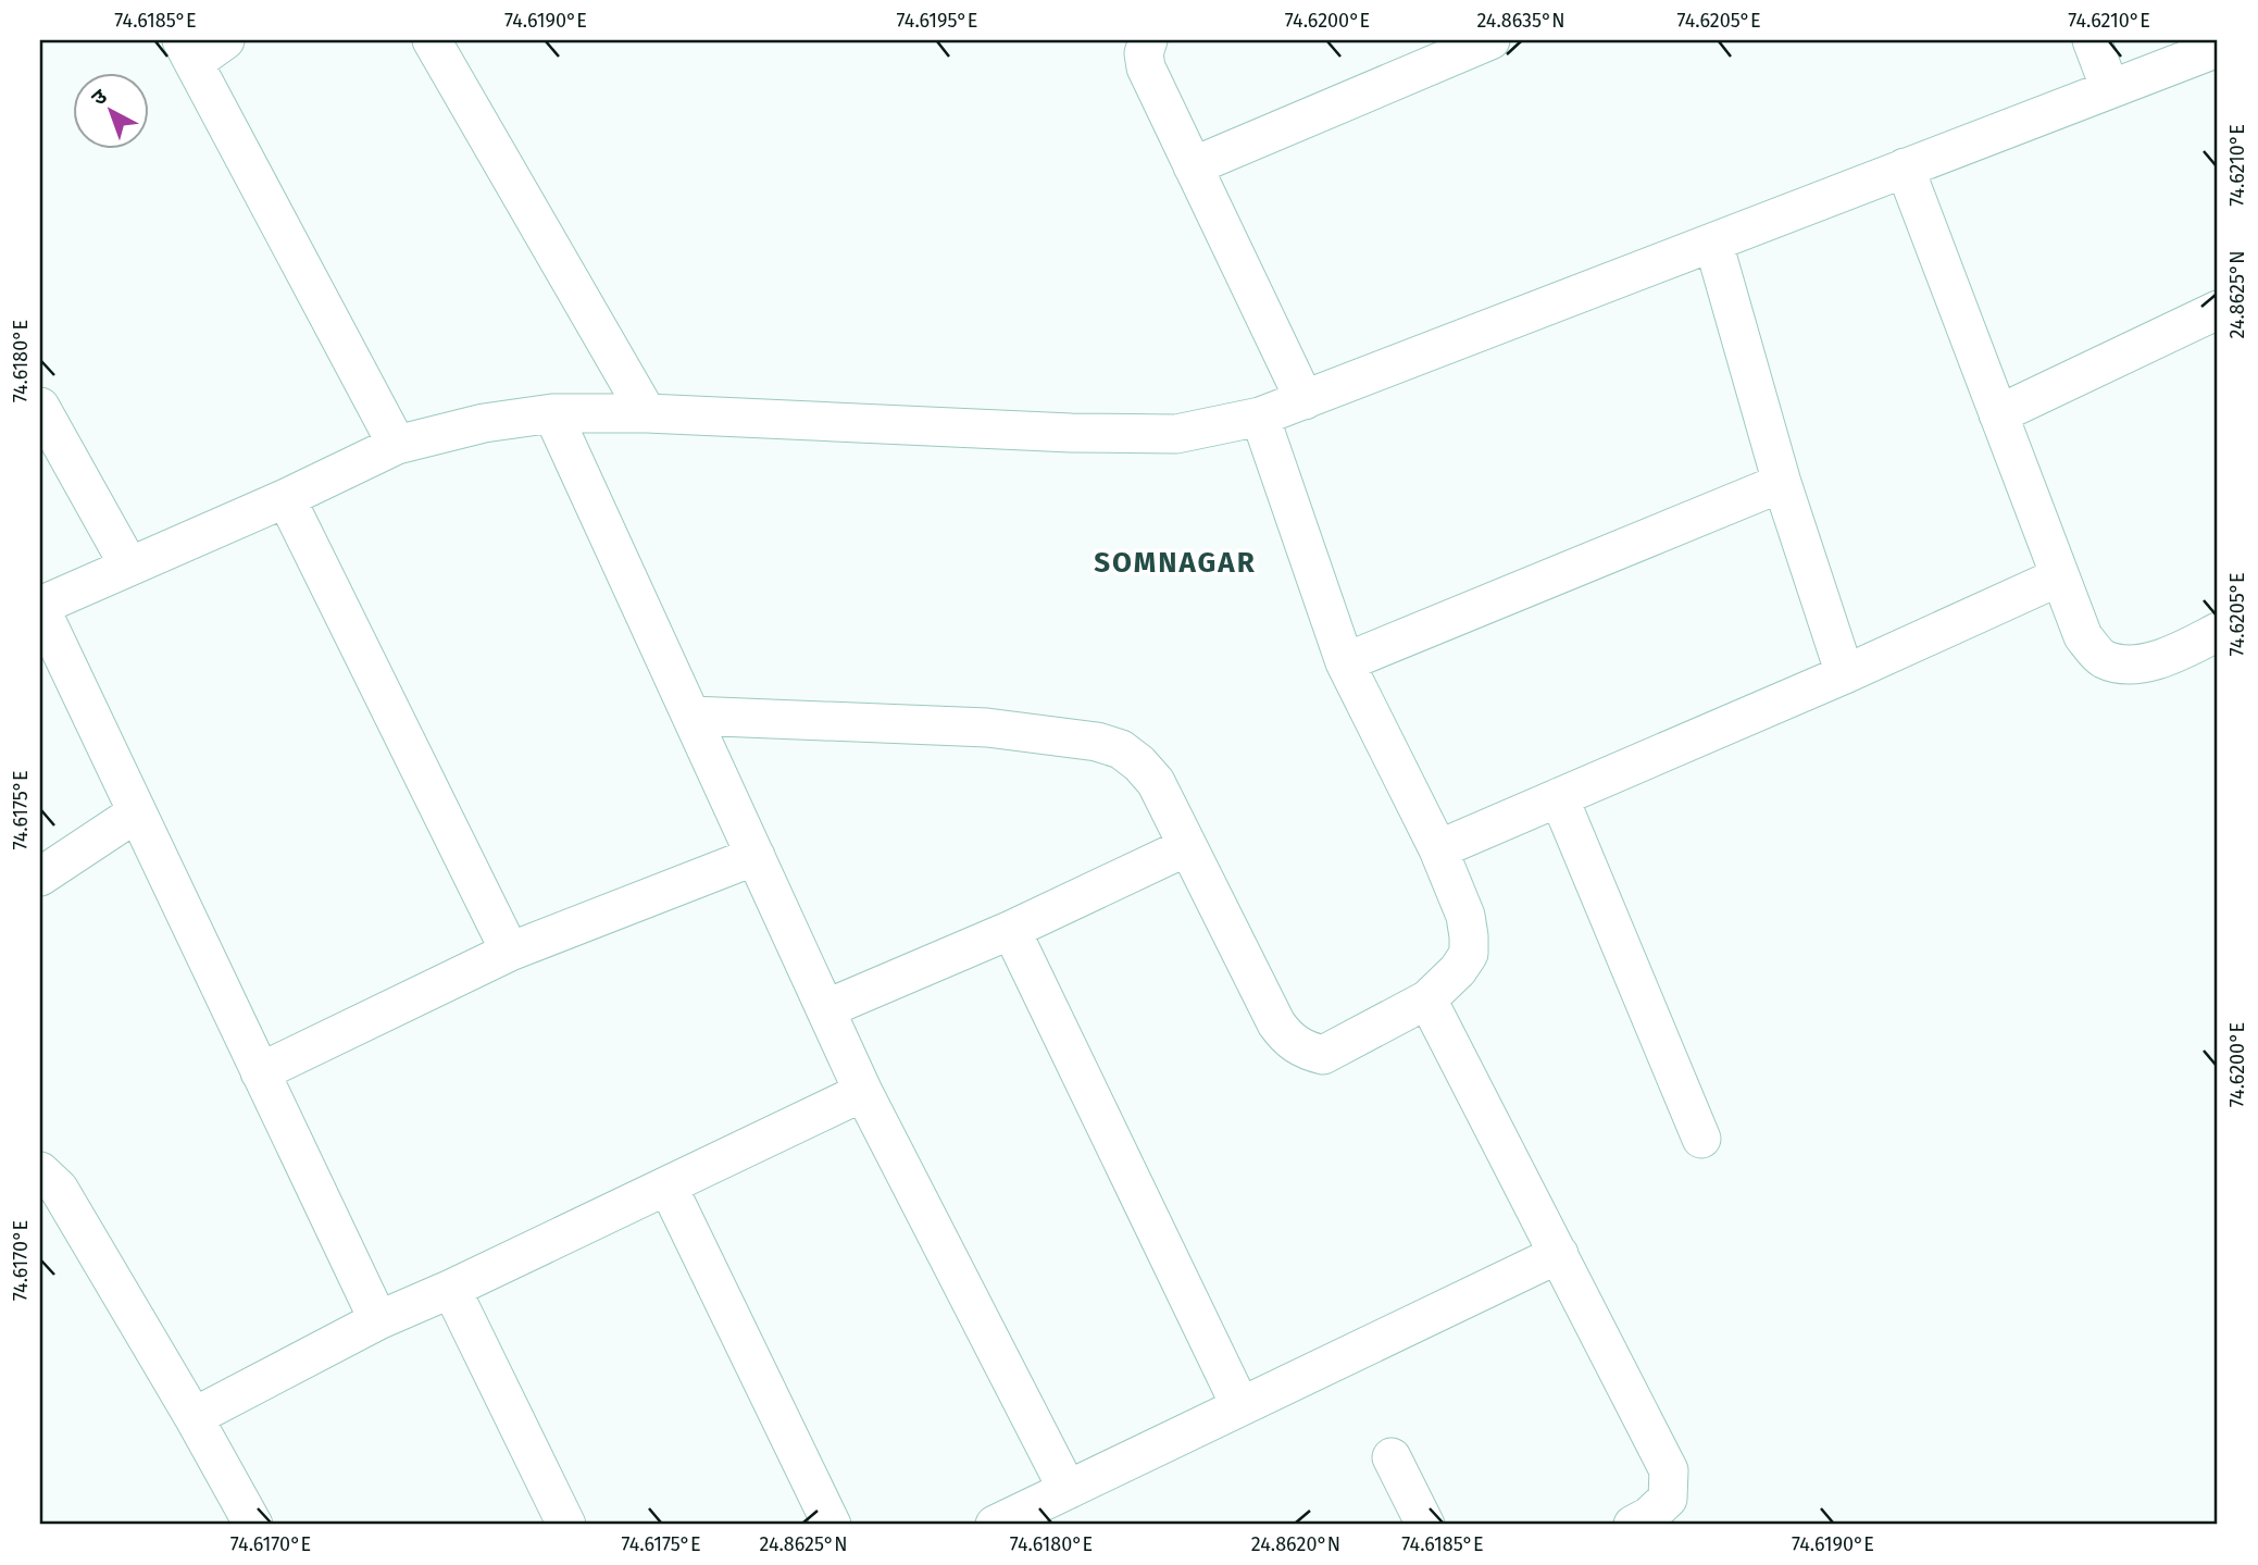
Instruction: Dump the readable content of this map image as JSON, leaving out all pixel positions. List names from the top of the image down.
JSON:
{
  "districts": ["SOMNAGAR"],
  "north": "top left",
  "coordinates": [
    "74.6185°E",
    "74.6190°E",
    "74.6195°E",
    "74.6200°E",
    "24.8635°N",
    "74.6205°E",
    "74.6210°E",
    "24.8625°N",
    "74.6180°E",
    "74.6175°E",
    "74.6170°E",
    "24.8620°N"
  ]
}
